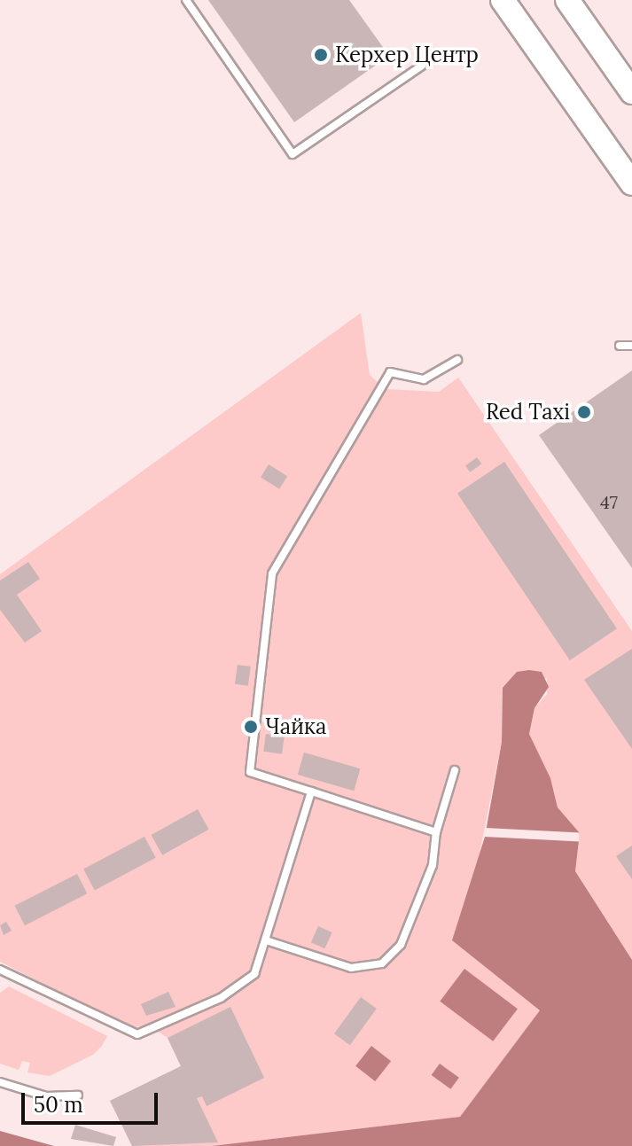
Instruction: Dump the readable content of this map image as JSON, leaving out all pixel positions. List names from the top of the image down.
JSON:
{
  "places": ["Керхер Центр", "Red Taxi", "Чайка"],
  "house_numbers": ["47"],
  "scale_bar": "50 m"
}
